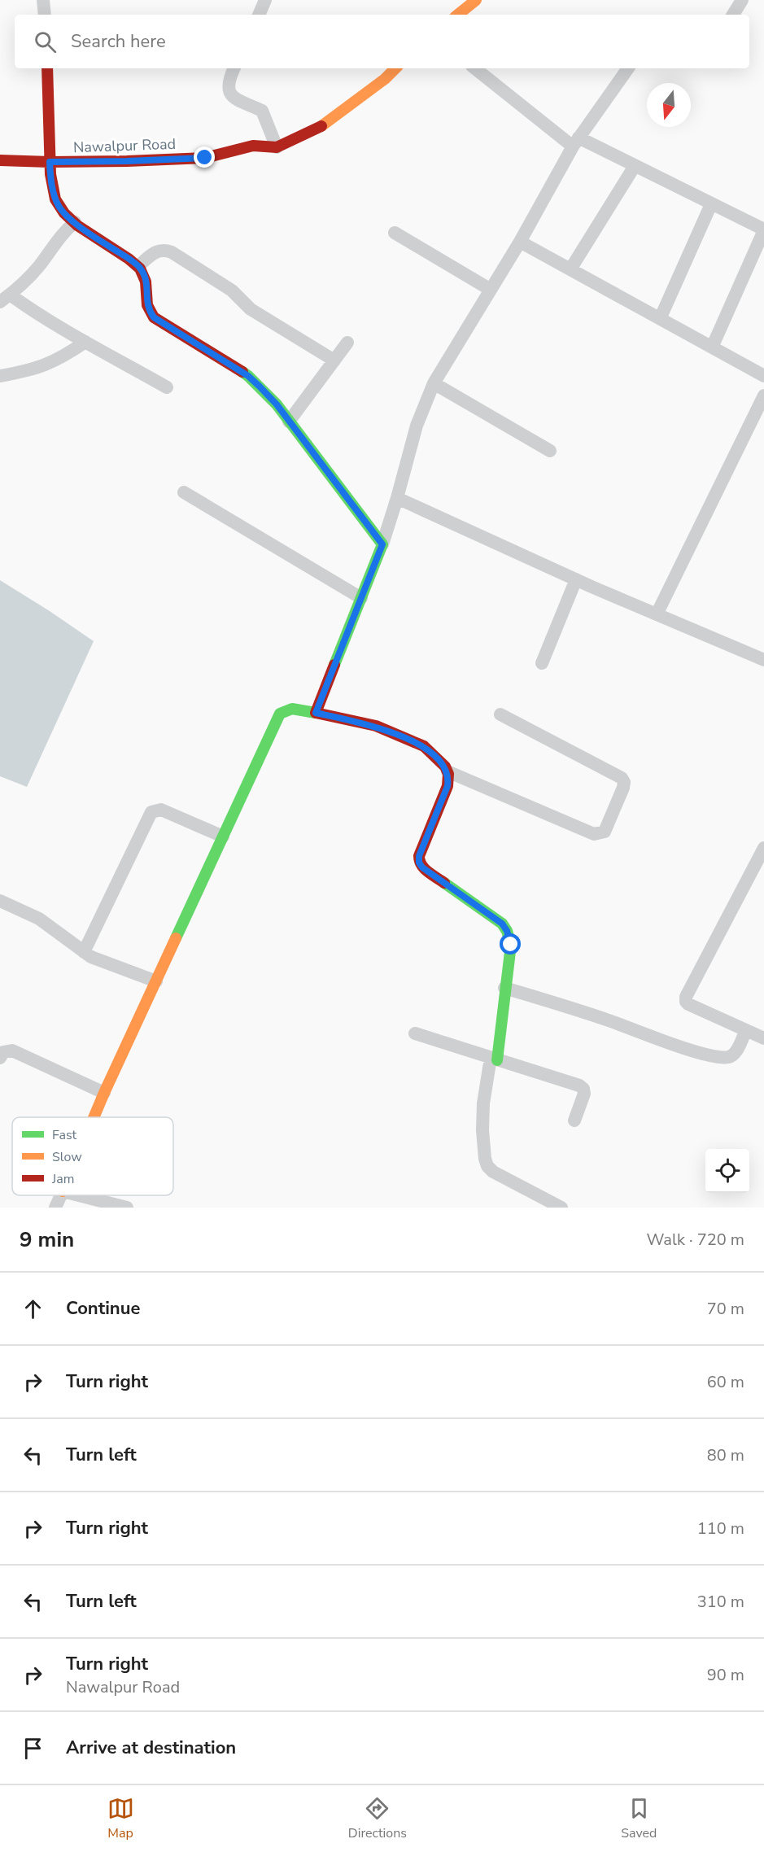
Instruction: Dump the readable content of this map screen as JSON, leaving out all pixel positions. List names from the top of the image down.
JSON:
{
  "streets": {
    "street": ["Nawalpur Road"]
  },
  "legend": ["Fast", "Slow", "Jam"],
  "north": "bottom",
  "page": {
    "search": "Search here",
    "heading": ["9 min", "Walk · 720 m"],
    "list": [
      ["Continue", "70 m"],
      ["Turn right", "60 m"],
      ["Turn left", "80 m"],
      ["Turn right", "110 m"],
      ["Turn left", "310 m"],
      ["Turn right", "Nawalpur Road", "90 m"],
      "Arrive at destination"
    ],
    "nav": ["Map", "Directions", "Saved"]
  }
}
